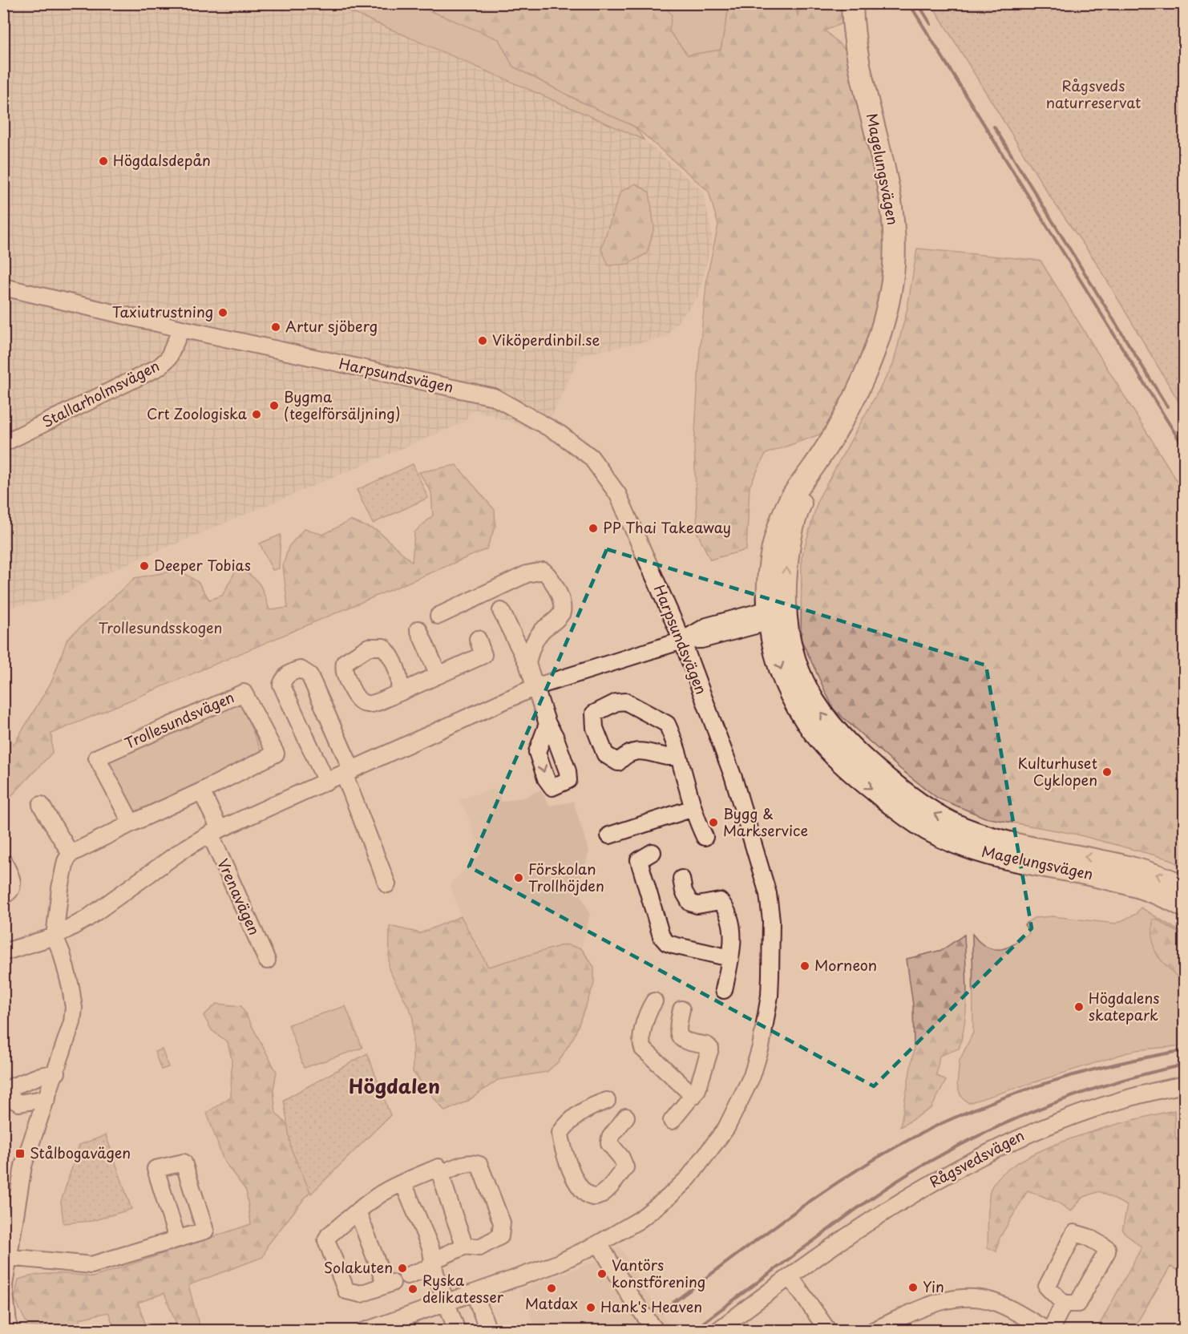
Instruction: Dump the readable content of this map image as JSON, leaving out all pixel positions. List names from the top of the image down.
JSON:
{
  "streets": {
    "main road": ["Magelungsvägen"],
    "street": [
      "Harpsundsvägen",
      "Stallarholmsvägen",
      "Trollesundsvägen",
      "Vrenavägen",
      "Rågsvedsvägen"
    ]
  },
  "crossings": [
    ["Harpsundsvägen", "Stallarholmsvägen"]
  ],
  "districts": ["Högdalen"],
  "parks": ["Rågsveds naturreservat", "Trollesundsskogen"],
  "places": {
    "other": [
      "Högdalsdepån",
      "Taxiutrustning",
      "Artur sjöberg",
      "Viköperdinbil.se",
      "Bygma (tegelförsäljning)",
      "Crt Zoologiska",
      "PP Thai Takeaway",
      "Deeper Tobias",
      "Kulturhuset Cyklopen",
      "Bygg & Markservice",
      "Förskolan Trollhöjden",
      "Morneon",
      "Högdalens skatepark",
      "Solakuten",
      "Vantörs konstförening",
      "Yin",
      "Matdax",
      "Ryska delikatesser",
      "Hank's Heaven"
    ],
    "transit": ["Stålbogavägen"]
  }
}
